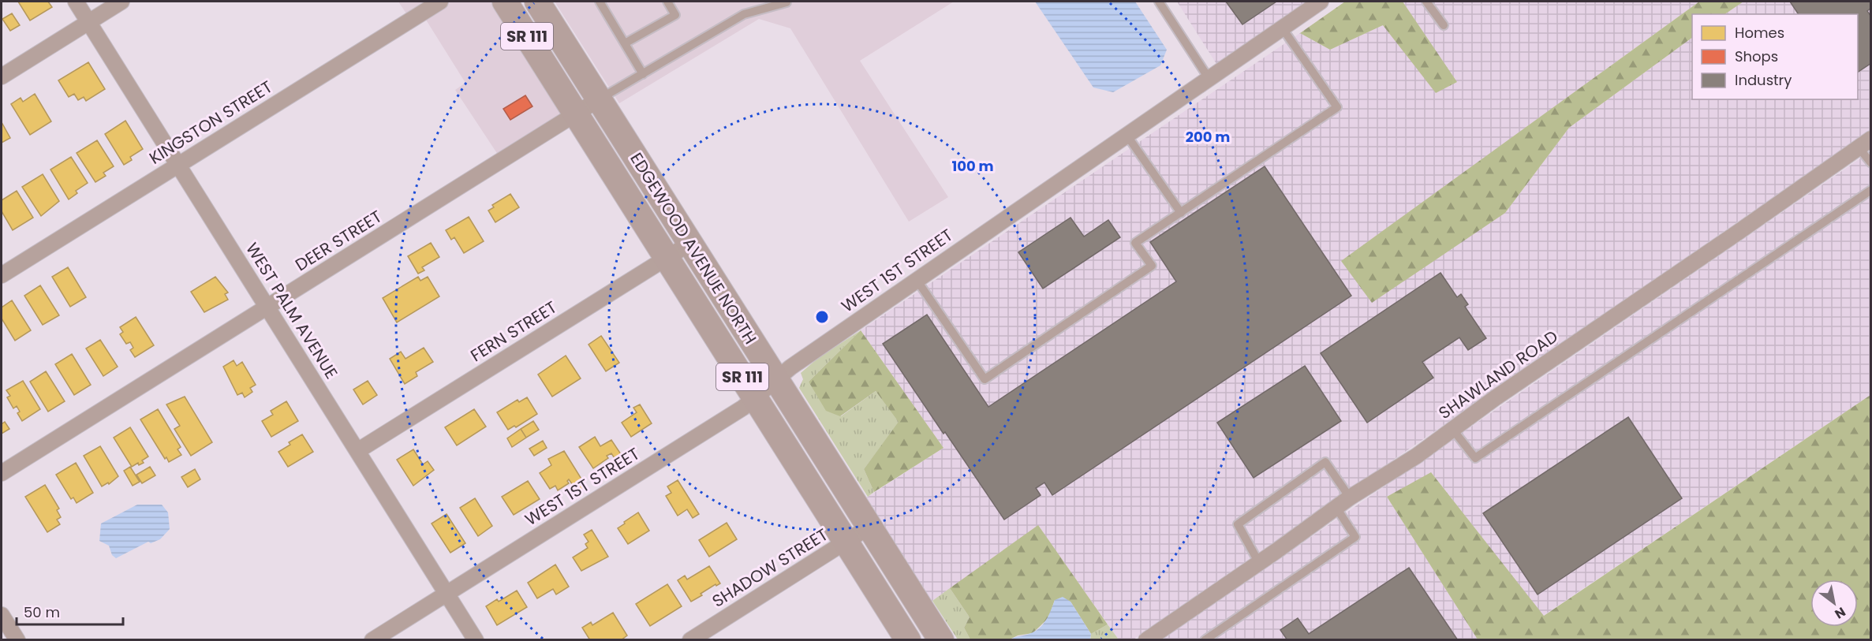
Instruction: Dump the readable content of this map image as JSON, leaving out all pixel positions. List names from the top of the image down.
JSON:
{
  "streets": {
    "main road": ["SR 111", "EDGEWOOD AVENUE NORTH"],
    "street": [
      "KINGSTON STREET",
      "DEER STREET",
      "WEST 1ST STREET",
      "WEST PALM AVENUE",
      "FERN STREET",
      "SHAWLAND ROAD",
      "SHADOW STREET"
    ]
  },
  "crossings": [
    ["KINGSTON STREET", "WEST PALM AVENUE"],
    ["DEER STREET", "EDGEWOOD AVENUE NORTH"],
    ["DEER STREET", "WEST PALM AVENUE"],
    ["EDGEWOOD AVENUE NORTH", "WEST 1ST STREET"],
    ["EDGEWOOD AVENUE NORTH", "FERN STREET"],
    ["EDGEWOOD AVENUE NORTH", "SHADOW STREET"],
    ["WEST 1ST STREET", "WEST PALM AVENUE"],
    ["WEST PALM AVENUE", "FERN STREET"]
  ],
  "legend": ["Homes", "Shops", "Industry"],
  "scale_bar": "50 m",
  "north": "bottom right",
  "rings": ["200 m", "100 m"]
}
